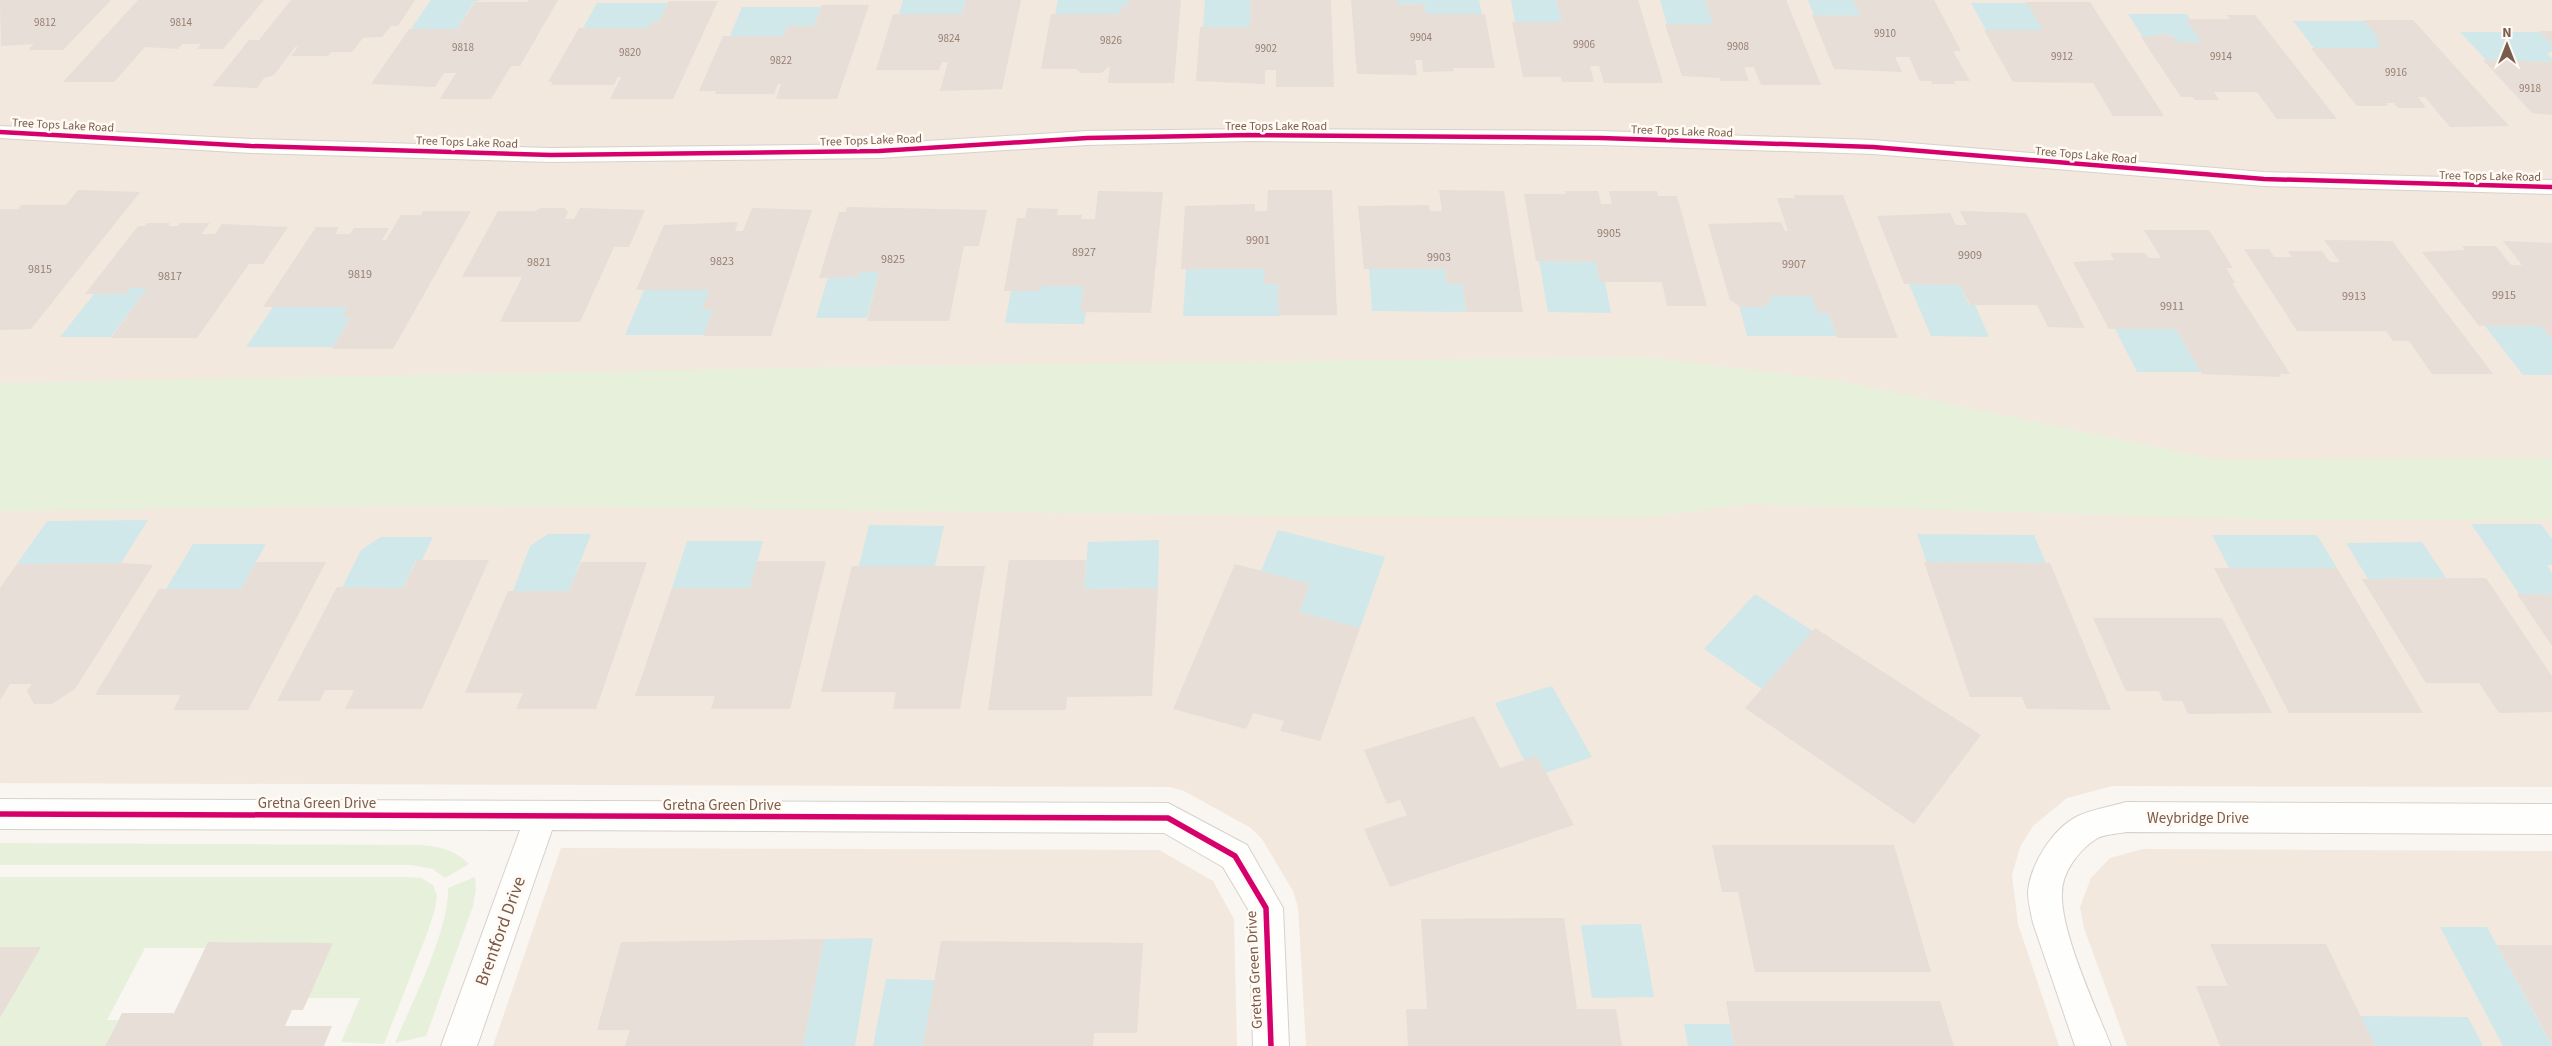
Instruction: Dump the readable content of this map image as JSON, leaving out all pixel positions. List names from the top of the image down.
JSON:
{
  "streets": {
    "street": [
      "Tree Tops Lake Road",
      "Gretna Green Drive",
      "Weybridge Drive",
      "Brentford Drive"
    ]
  },
  "crossings": [
    ["Gretna Green Drive", "Brentford Drive"]
  ],
  "house_numbers": [
    "9812",
    "9814",
    "9910",
    "9904",
    "9824",
    "9826",
    "9906",
    "9908",
    "9818",
    "9902",
    "9820",
    "9912",
    "9914",
    "9822",
    "9916",
    "9918",
    "9905",
    "9901",
    "8927",
    "9909",
    "9903",
    "9825",
    "9823",
    "9821",
    "9907",
    "9815",
    "9819",
    "9817",
    "9915",
    "9913",
    "9911"
  ],
  "north": "top"
}
